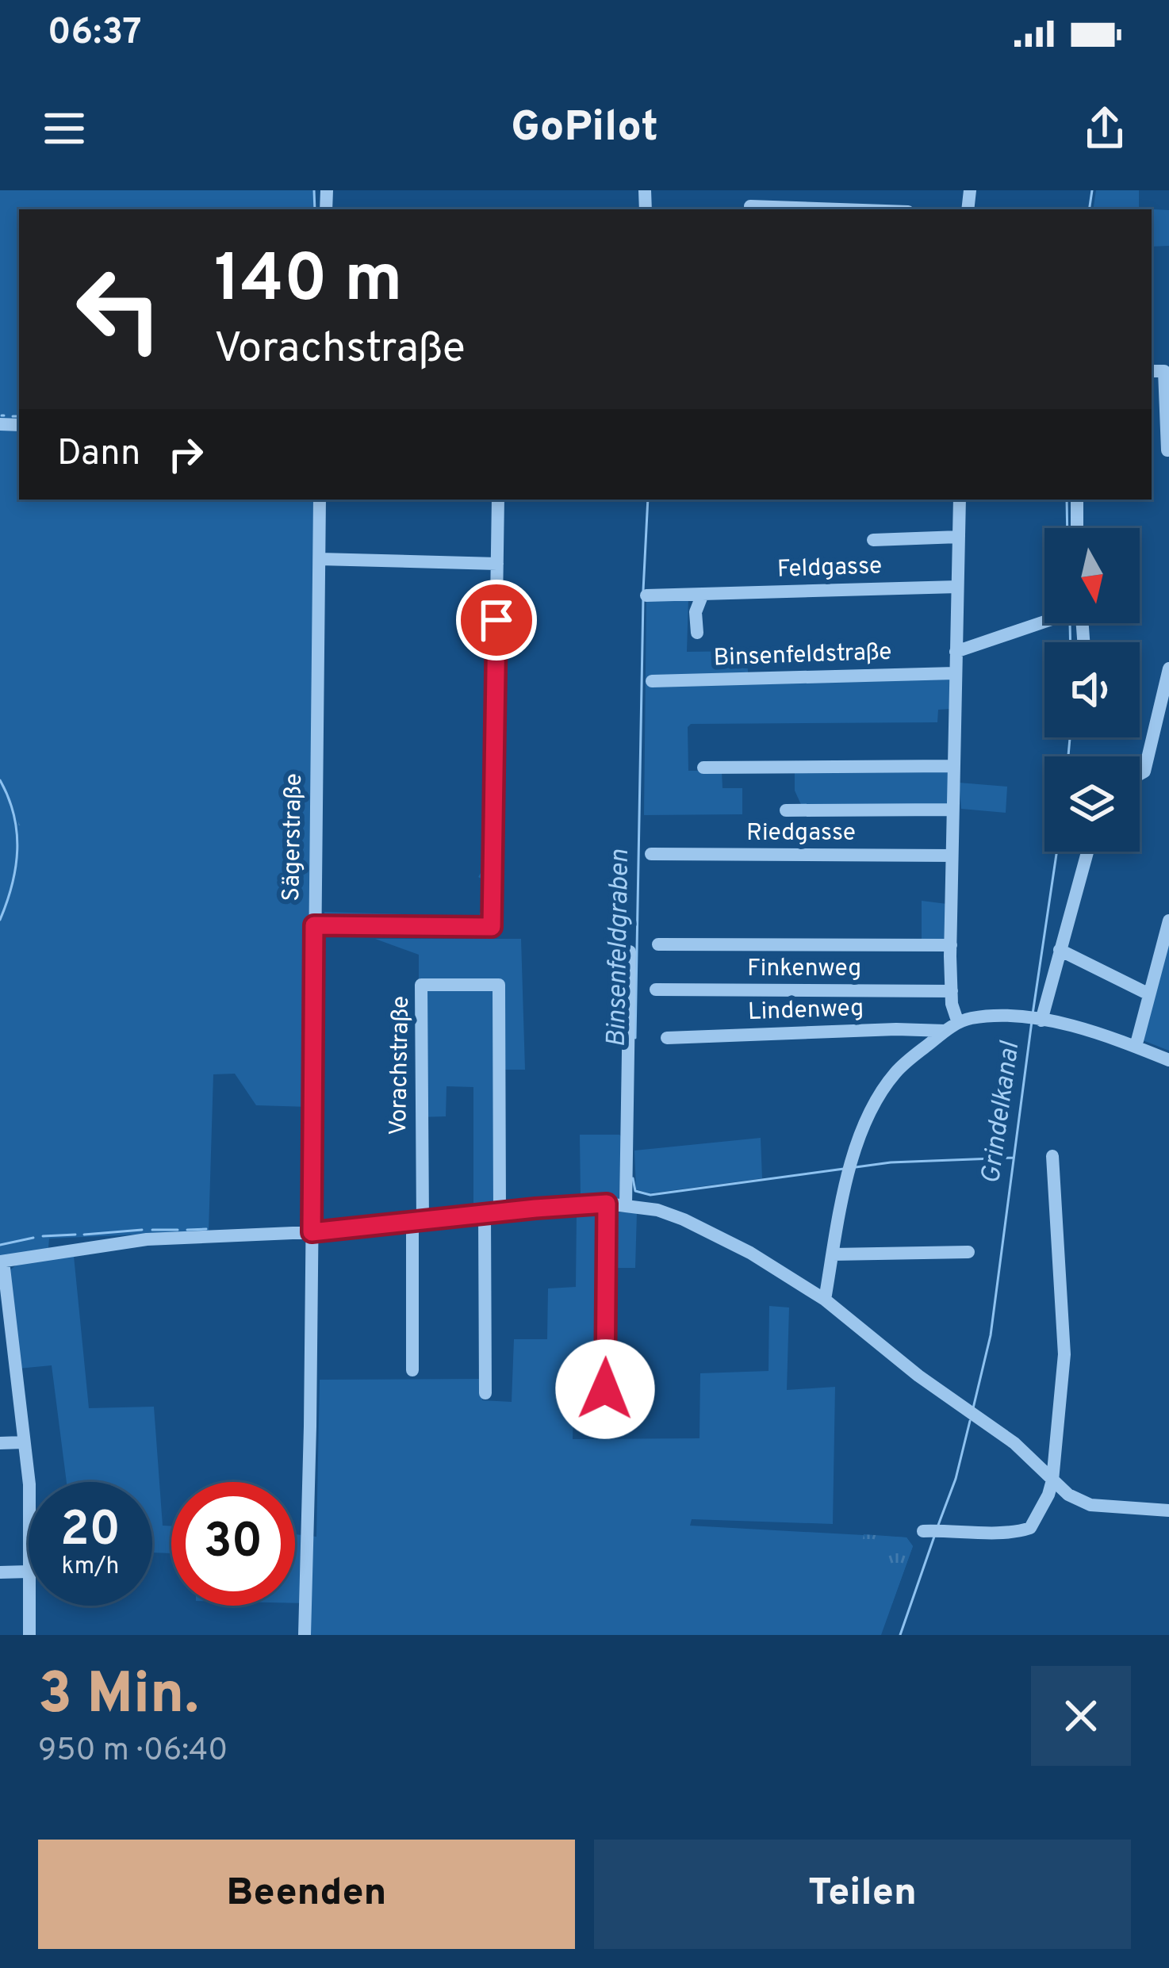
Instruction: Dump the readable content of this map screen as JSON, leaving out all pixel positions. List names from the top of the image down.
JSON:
{
  "streets": {
    "street": [
      "Feldgasse",
      "Binsenfeldstraße",
      "Riedgasse",
      "Sägerstraße",
      "Finkenweg",
      "Lindenweg",
      "Vorachstraße"
    ]
  },
  "water": ["Binsenfeldgraben", "Grindelkanal"],
  "north": "bottom",
  "page": {
    "status": "06:37",
    "header": "GoPilot",
    "turn": ["140 m", "Vorachstraße"],
    "then": "Dann",
    "speed": "20 km/h",
    "limit": "30",
    "heading": ["3 Min.", "950 m · 06:40"],
    "buttons": ["Beenden", "Teilen"]
  }
}
